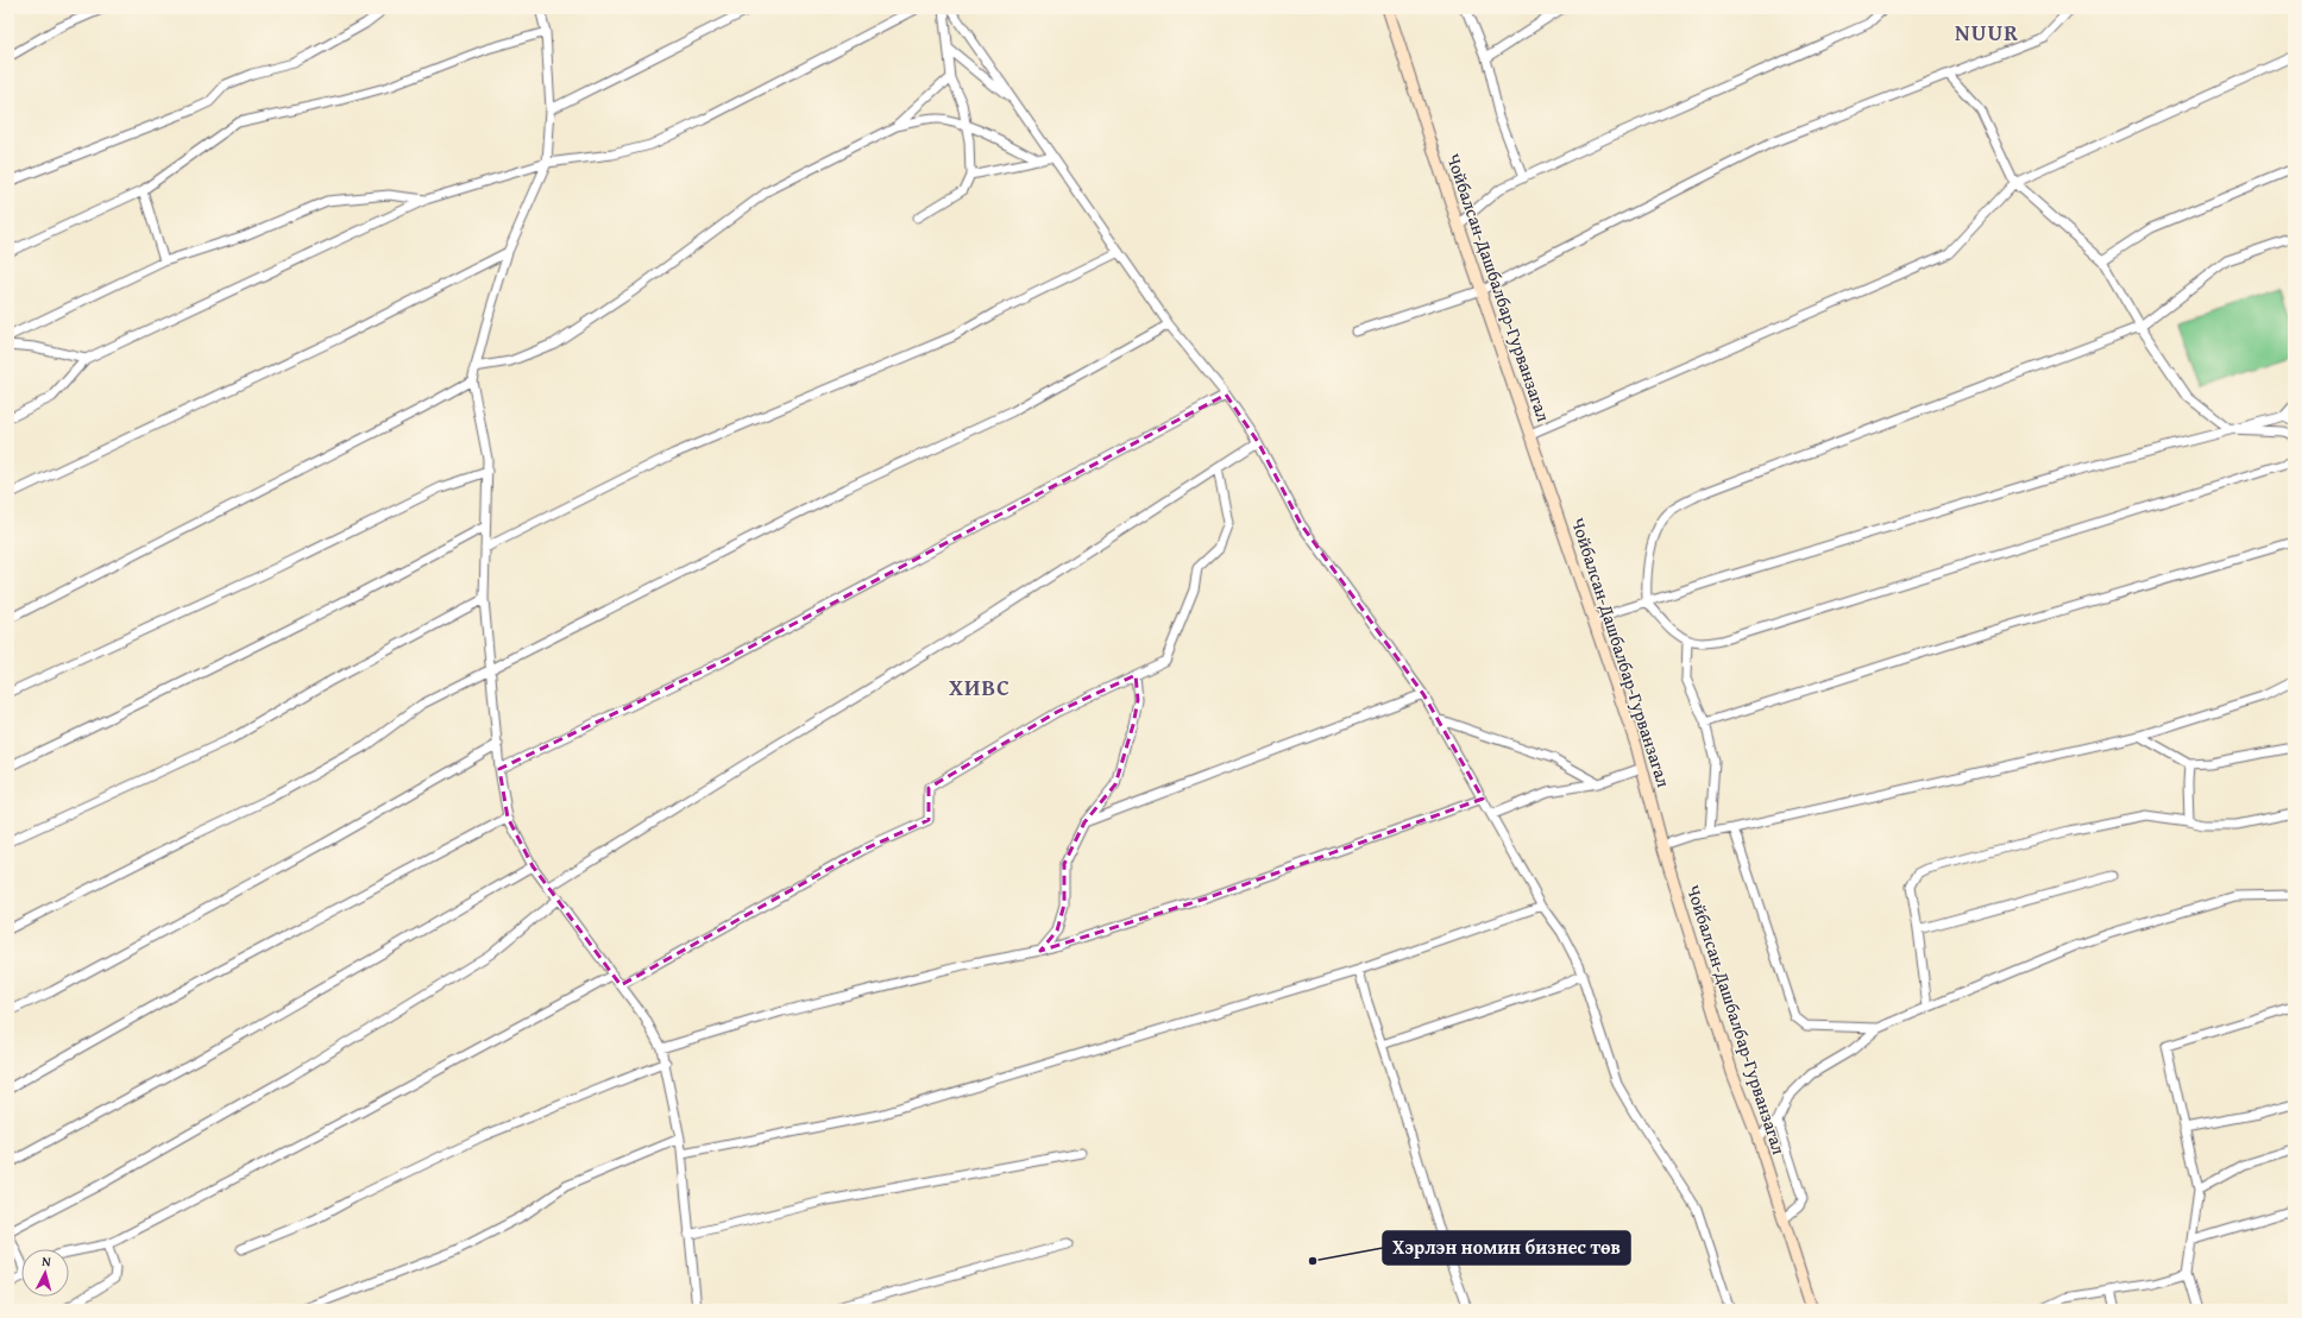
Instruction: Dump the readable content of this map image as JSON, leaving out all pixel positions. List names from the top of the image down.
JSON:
{
  "streets": {
    "street": ["Чойбалсан-Дашбалбар-Гурванзагал"]
  },
  "districts": ["NUUR", "ХИВС"],
  "places": ["Хэрлэн номин бизнес төв"],
  "north": "top"
}
